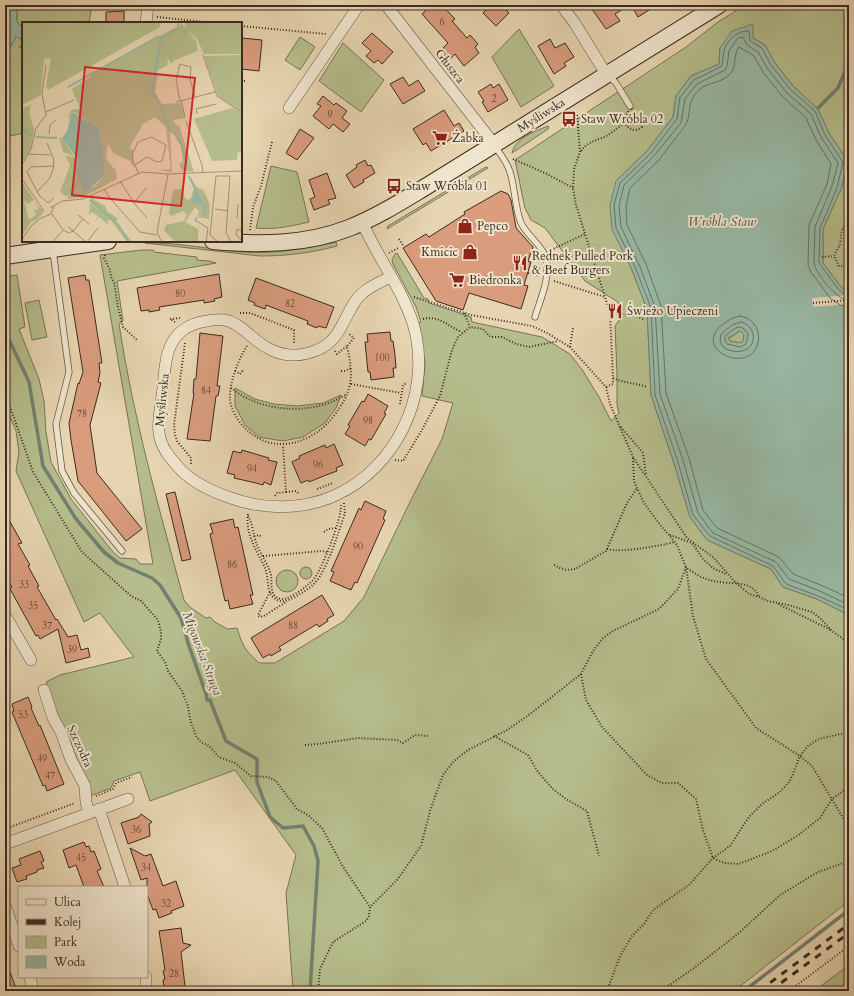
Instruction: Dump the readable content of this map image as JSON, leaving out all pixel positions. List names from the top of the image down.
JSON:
{
  "streets": {
    "street": ["Głuszca", "Myśliwska", "Szczodra"]
  },
  "crossings": [
    ["Głuszca", "Myśliwska"]
  ],
  "water": ["Wróbla Staw", "Migowska Struga"],
  "places": {
    "bus stop": ["Staw Wróbla 02", "Staw Wróbla 01"],
    "supermarket": ["Żabka", "Biedronka"],
    "shop": ["Pepco", "Kmicic"],
    "restaurant": ["Rednek Pulled Pork & Beef Burgers", "Świeżo Upieczeni"]
  },
  "house_numbers": [
    "6",
    "2",
    "9",
    "80",
    "82",
    "100",
    "84",
    "78",
    "98",
    "96",
    "94",
    "90",
    "86",
    "33",
    "35",
    "37",
    "88",
    "39",
    "53",
    "49",
    "47",
    "36",
    "45",
    "34",
    "32",
    "28"
  ],
  "legend": [
    "Ulica",
    "Kolej",
    "Park",
    "Woda"
  ]
}
